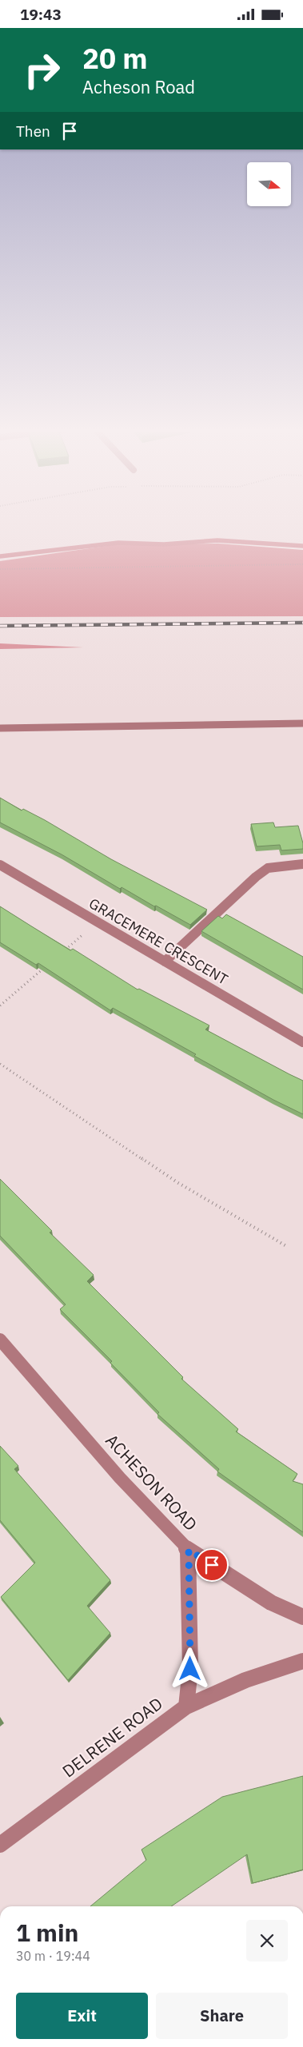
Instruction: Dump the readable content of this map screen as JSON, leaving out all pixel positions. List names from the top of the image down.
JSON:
{
  "streets": {
    "street": ["GRACEMERE CRESCENT", "ACHESON ROAD", "DELRENE ROAD"]
  },
  "north": "right",
  "page": {
    "status": "19:43",
    "turn": ["20 m", "Acheson Road"],
    "then": "Then",
    "heading": ["1 min", "30 m · 19:44"],
    "buttons": ["Exit", "Share"]
  }
}
